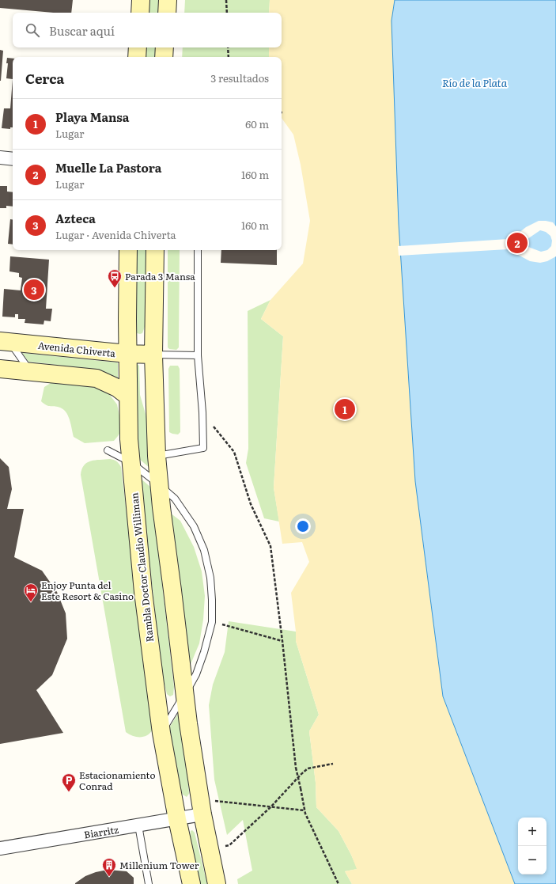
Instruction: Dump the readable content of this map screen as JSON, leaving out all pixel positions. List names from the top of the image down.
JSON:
{
  "streets": {
    "main road": ["Avenida Chiverta", "Rambla Doctor Claudio Williman"],
    "street": ["Biarritz"]
  },
  "crossings": [
    ["Avenida Chiverta", "Rambla Doctor Claudio Williman"],
    ["Rambla Doctor Claudio Williman", "Biarritz"]
  ],
  "water": ["Río de la Plata"],
  "places": {
    "bus stop": ["Parada 3 Mansa"],
    "hotel": ["Enjoy Punta del Este Resort & Casino"],
    "parking": ["Estacionamiento Conrad"],
    "building": ["Millenium Tower"]
  },
  "page": {
    "search": "Buscar aquí",
    "heading": ["Cerca", "3 resultados"],
    "list": [
      {
        "mark": "1",
        "name": "Playa Mansa",
        "note": "Lugar",
        "value": "60 m"
      },
      {
        "mark": "2",
        "name": "Muelle La Pastora",
        "note": "Lugar",
        "value": "160 m"
      },
      {
        "mark": "3",
        "name": "Azteca",
        "note": "Lugar · Avenida Chiverta",
        "value": "160 m"
      }
    ],
    "pins": ["2", "3", "1"],
    "map_buttons": ["+", "−"]
  }
}
